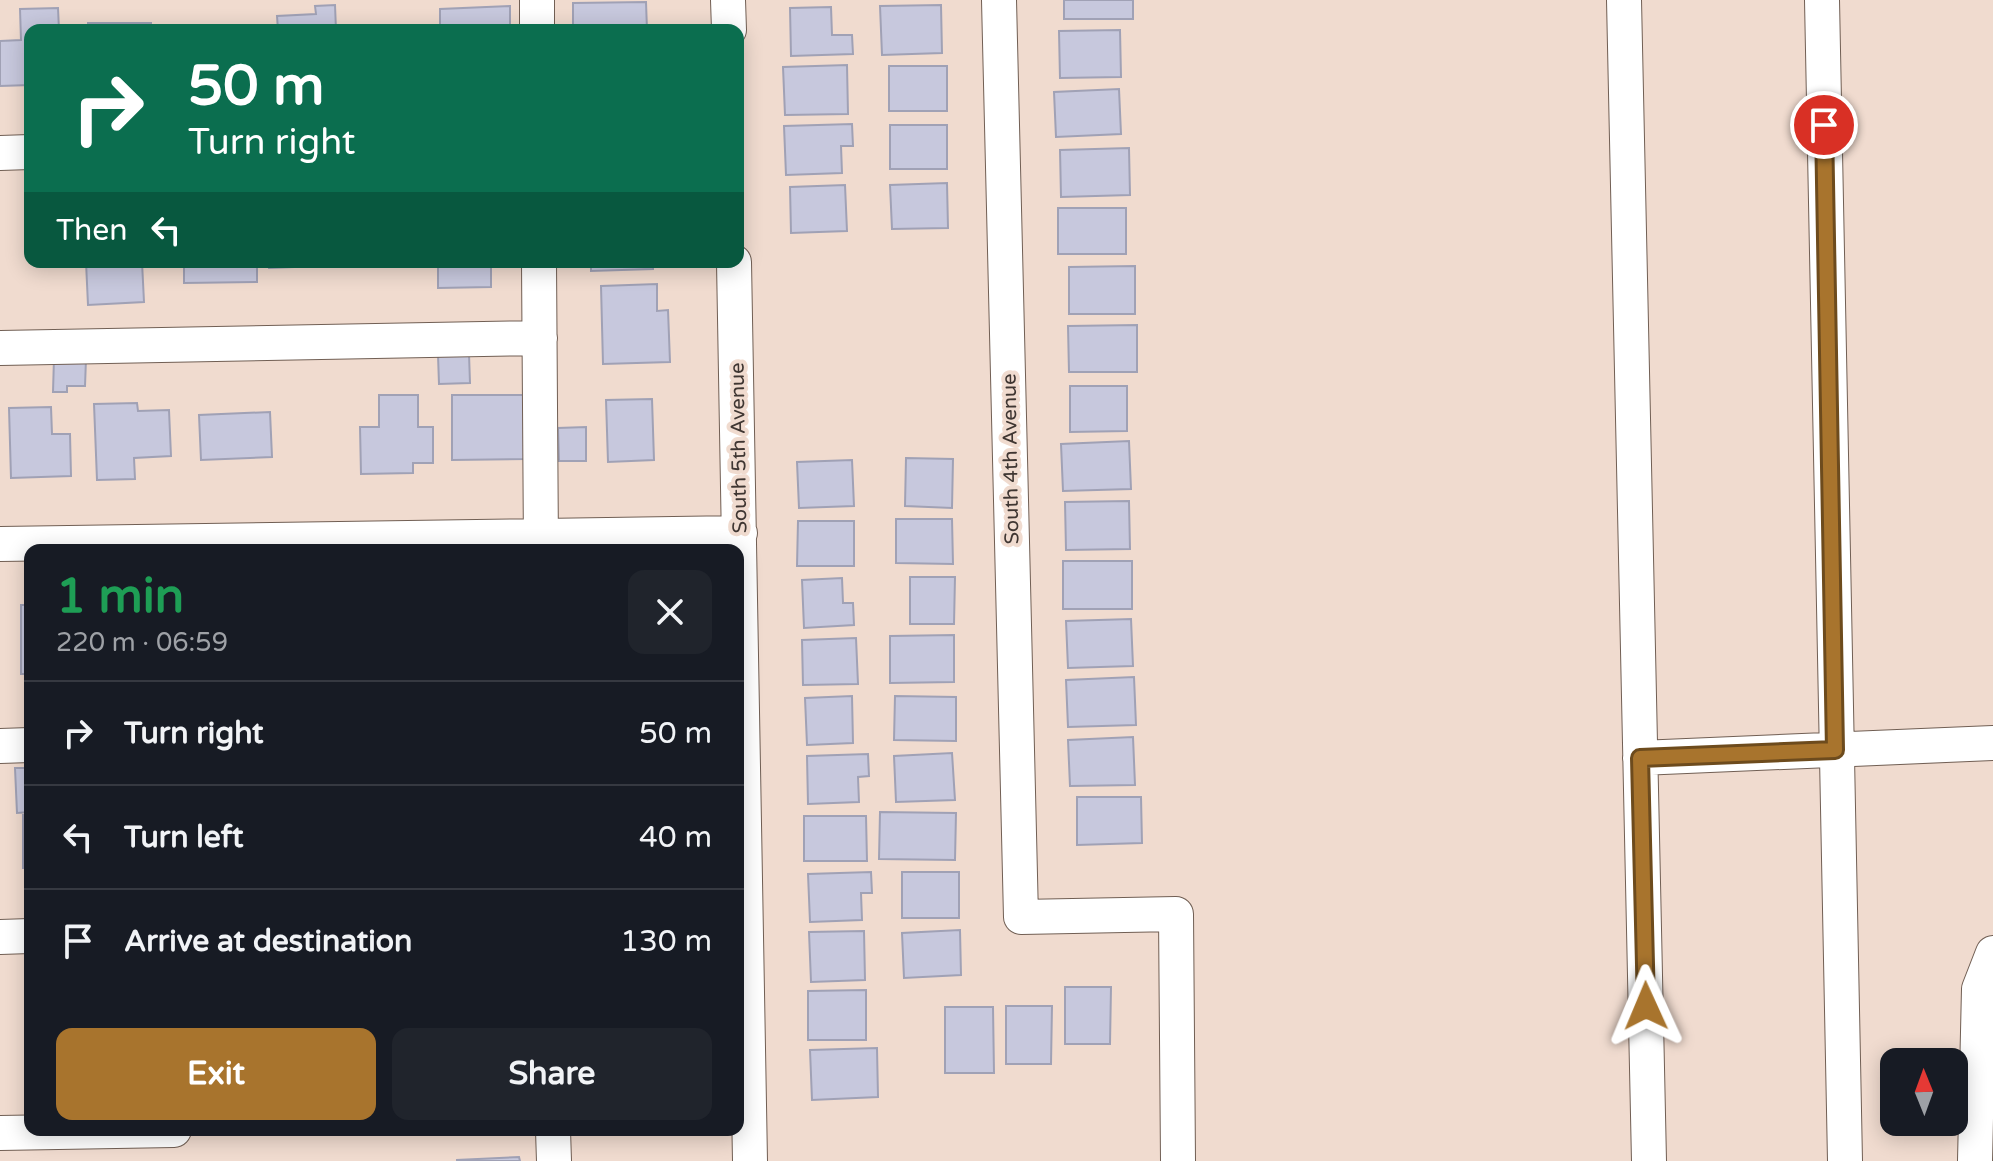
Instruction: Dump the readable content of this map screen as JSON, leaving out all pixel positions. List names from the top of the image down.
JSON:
{
  "streets": {
    "street": ["South 5th Avenue", "South 4th Avenue"]
  },
  "north": "top",
  "page": {
    "turn": ["50 m", "Turn right"],
    "then": "Then",
    "heading": ["1 min", "220 m · 06:59"],
    "list": [
      {
        "name": "Turn right",
        "value": "50 m"
      },
      {
        "name": "Turn left",
        "value": "40 m"
      },
      {
        "name": "Arrive at destination",
        "value": "130 m"
      }
    ],
    "buttons": ["Exit", "Share"]
  }
}
